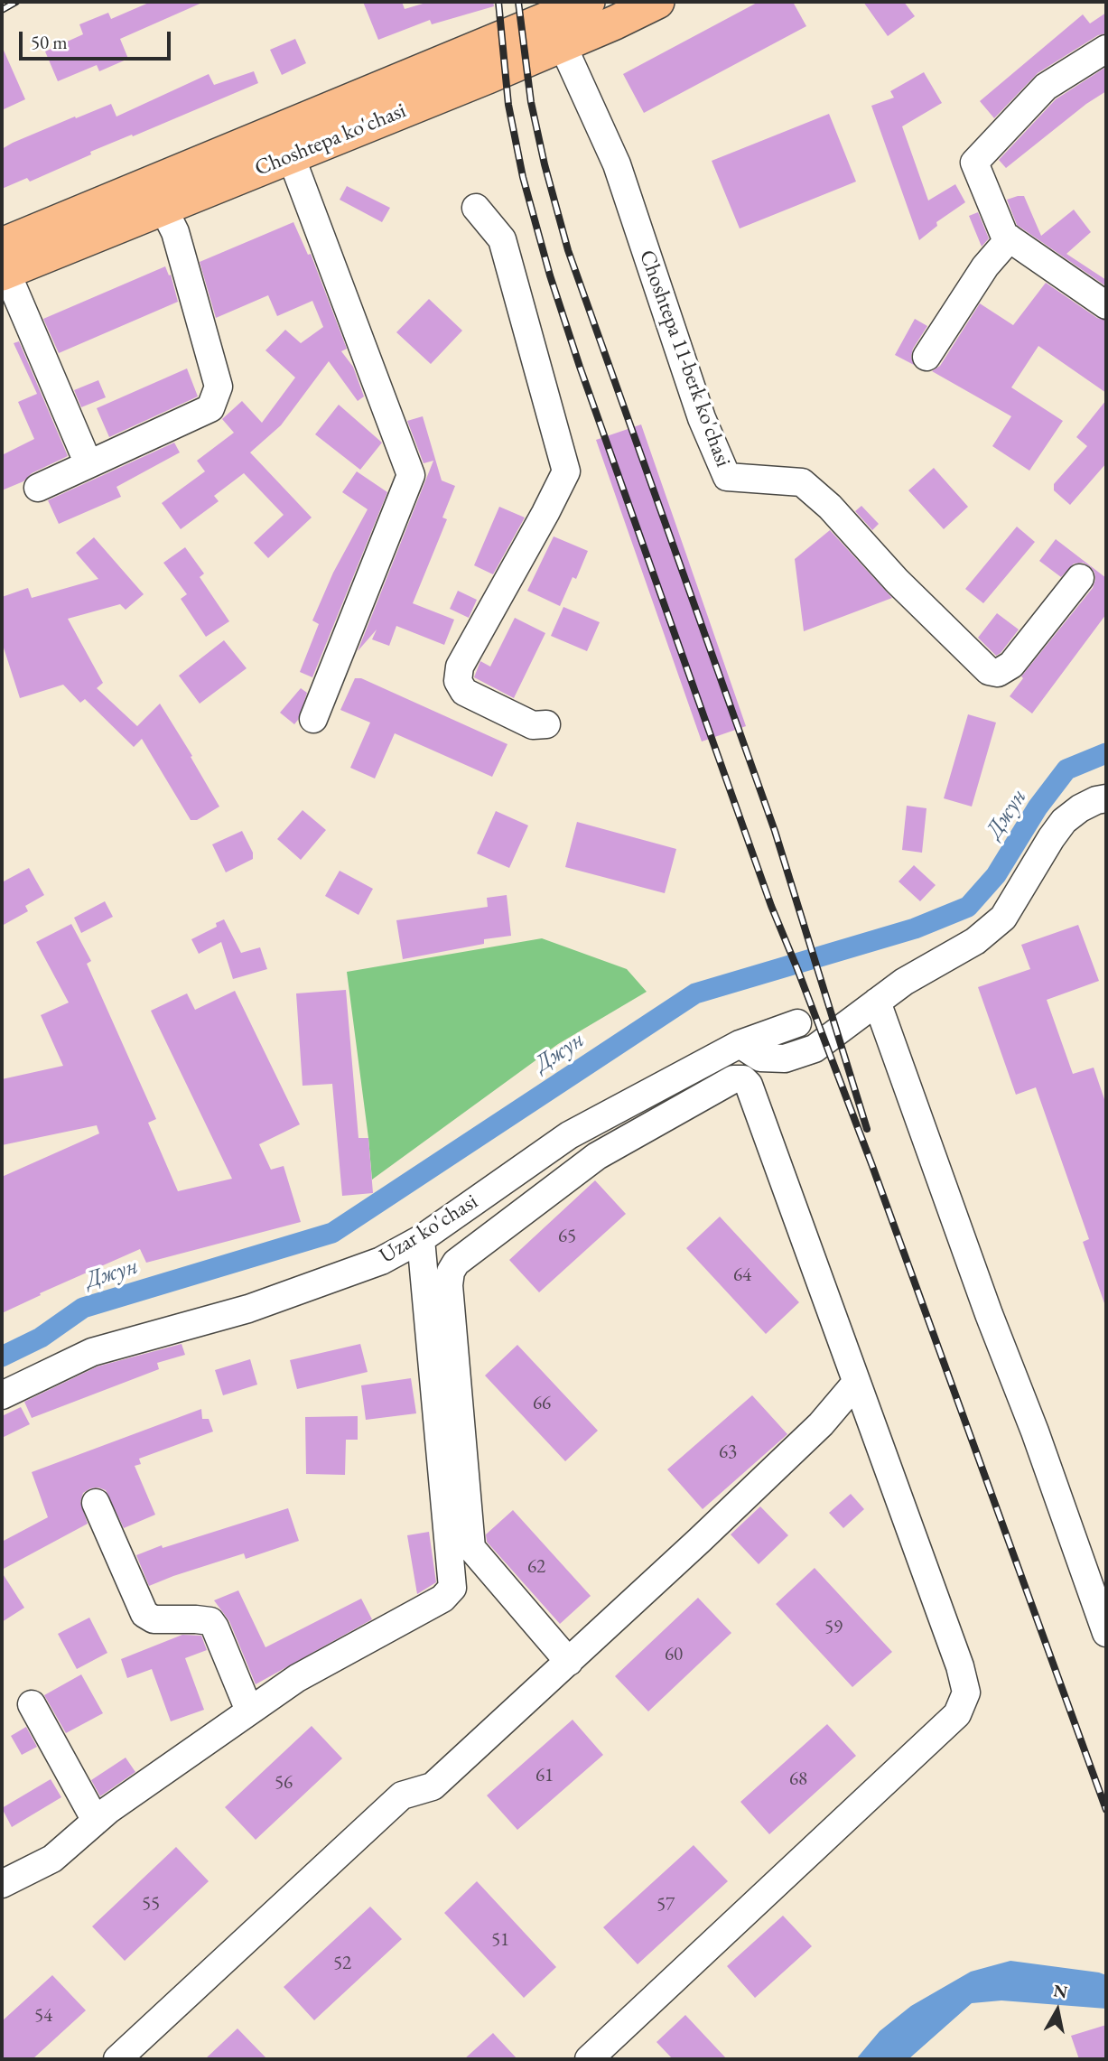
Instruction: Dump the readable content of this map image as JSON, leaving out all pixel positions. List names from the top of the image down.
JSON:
{
  "streets": {
    "main road": ["Choshtepa ko'chasi"],
    "street": ["Choshtepa 11-berk ko'chasi", "Uzar ko'chasi"]
  },
  "crossings": [
    ["Choshtepa ko'chasi", "Choshtepa 11-berk ko'chasi"]
  ],
  "water": ["Джун"],
  "house_numbers": [
    "65",
    "64",
    "66",
    "63",
    "62",
    "59",
    "60",
    "61",
    "68",
    "56",
    "55",
    "57",
    "51",
    "52",
    "54"
  ],
  "scale_bar": "50 m",
  "north": "top"
}
